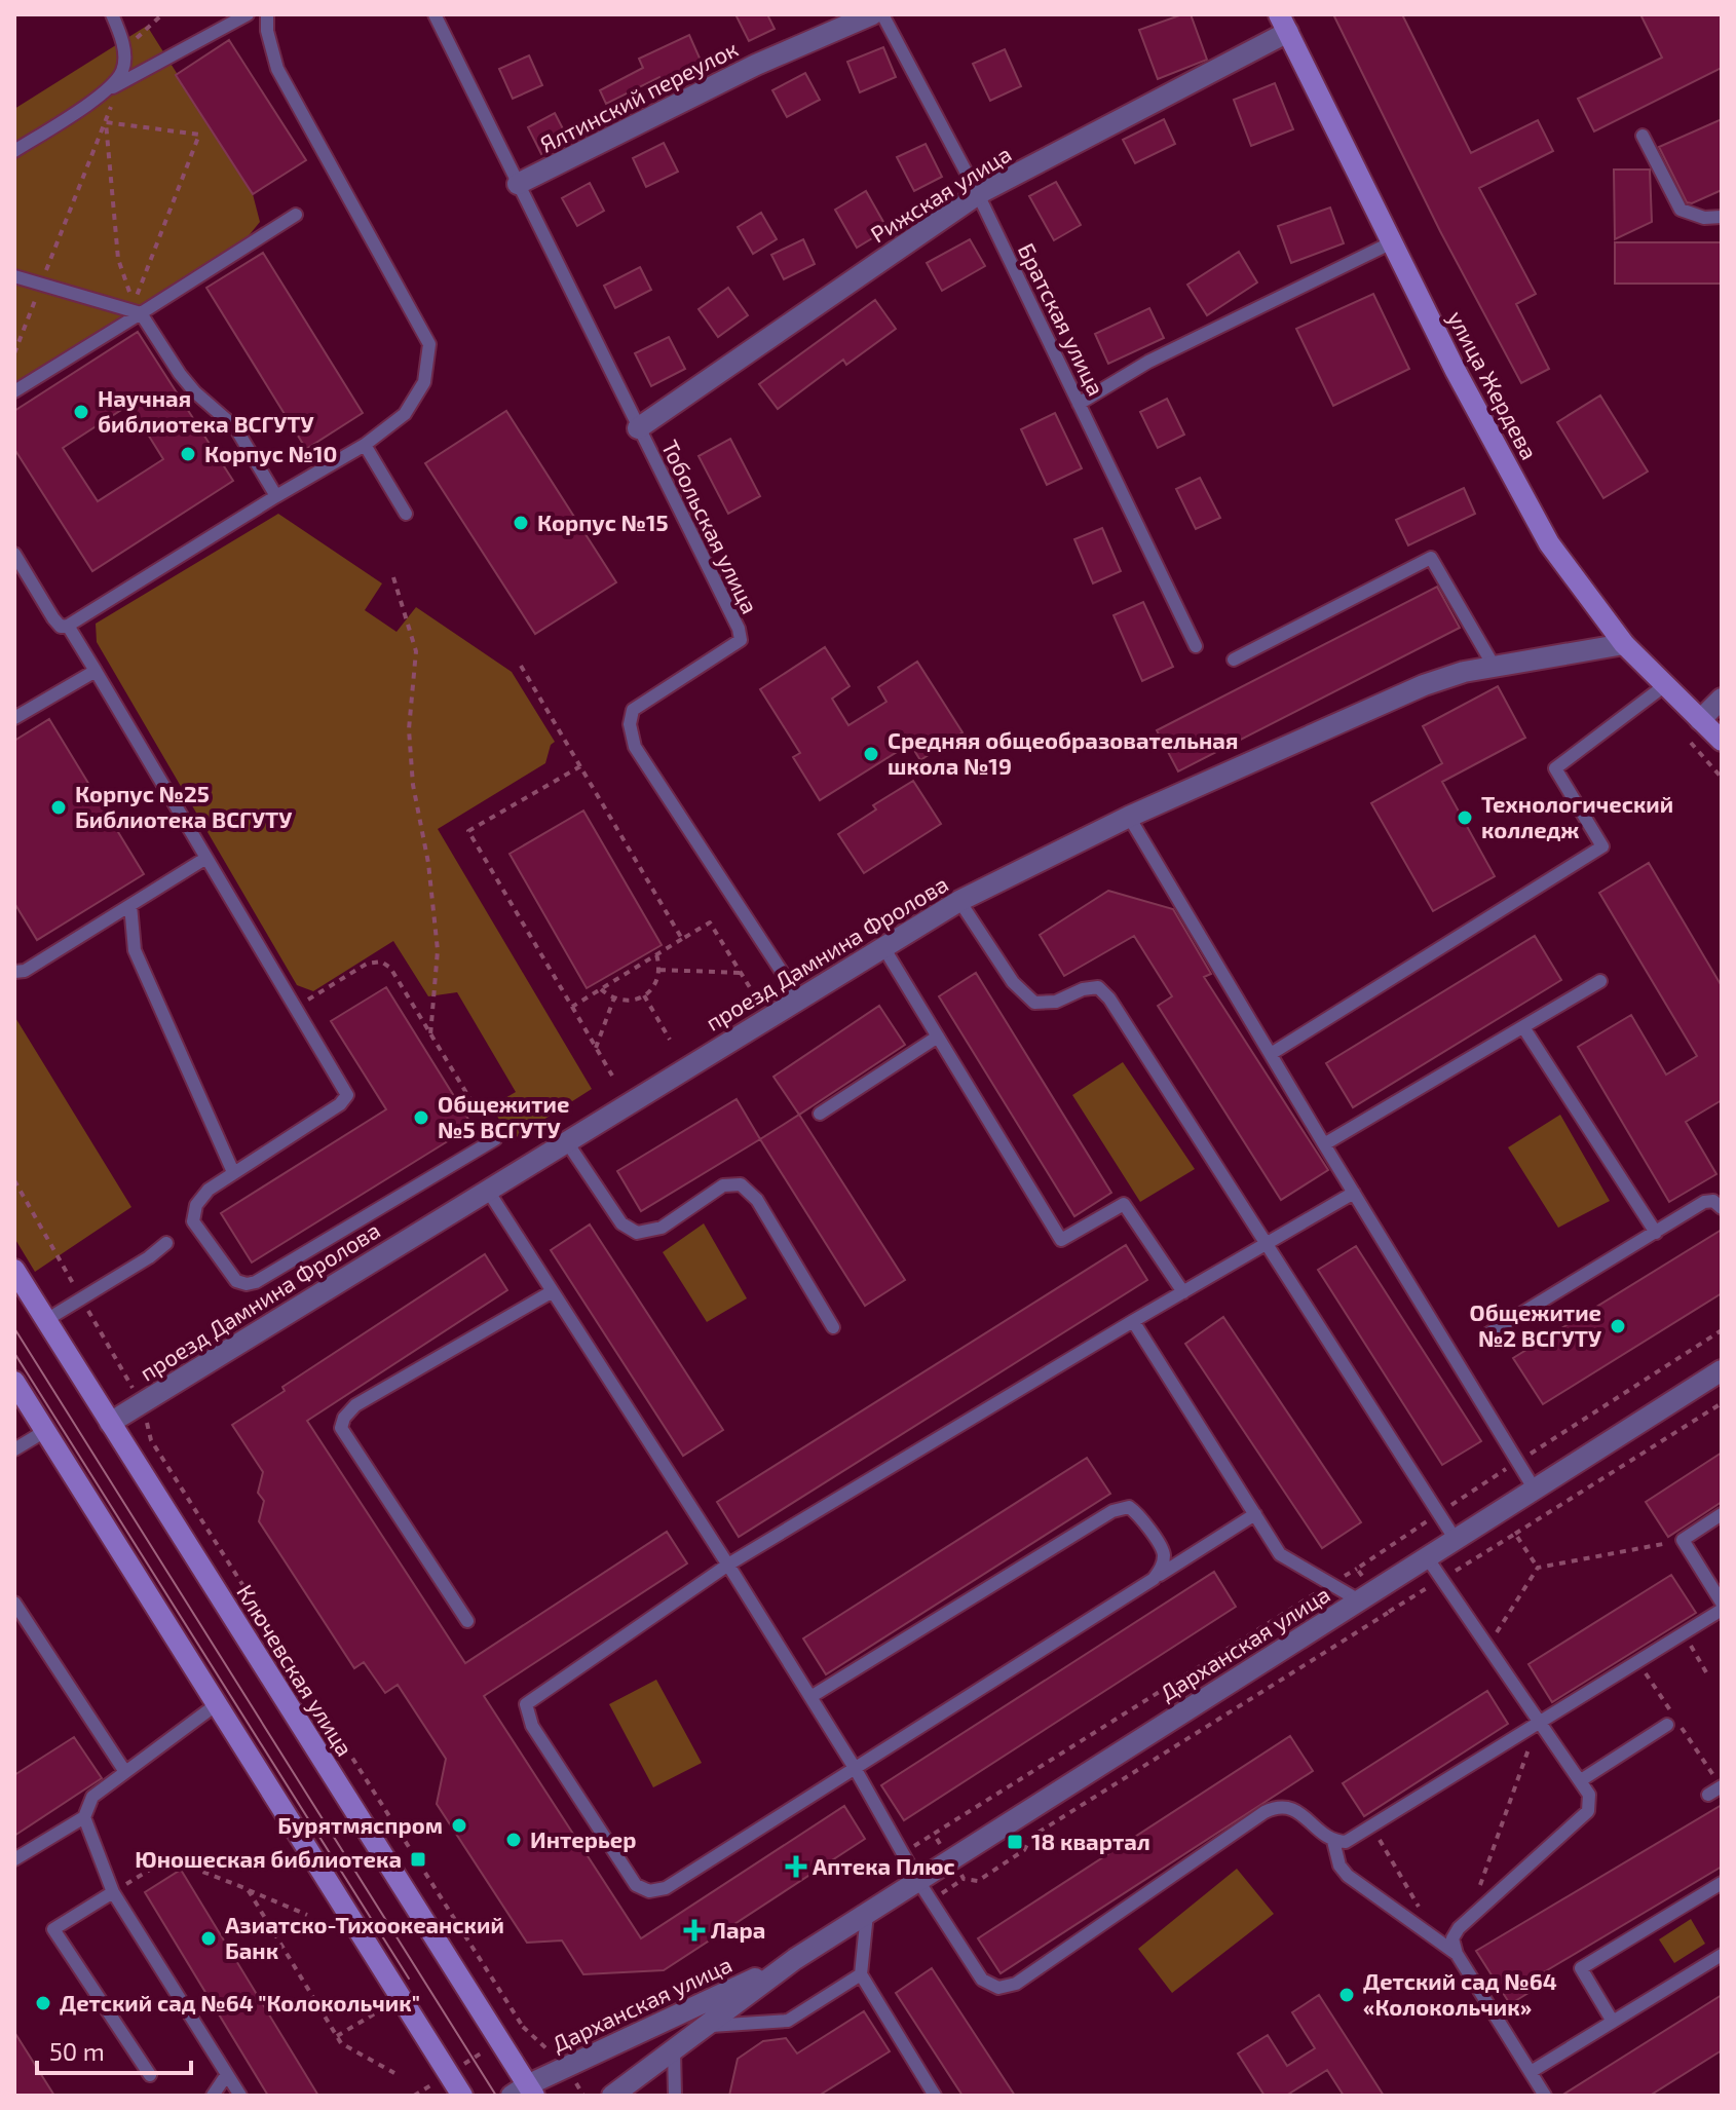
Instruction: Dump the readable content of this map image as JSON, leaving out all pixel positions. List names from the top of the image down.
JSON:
{
  "streets": {
    "main road": ["улица Жердева", "Ключевская улица"],
    "street": [
      "Ялтинский переулок",
      "Рижская улица",
      "проезд Дамнина Фролова",
      "Дарханская улица"
    ],
    "lane": ["Братская улица", "Тобольская улица"]
  },
  "crossings": [
    ["Ялтинский переулок", "Тобольская улица"],
    ["Рижская улица", "Братская улица"],
    ["Рижская улица", "улица Жердева"],
    ["Рижская улица", "Тобольская улица"],
    ["улица Жердева", "проезд Дамнина Фролова"],
    ["Тобольская улица", "проезд Дамнина Фролова"],
    ["проезд Дамнина Фролова", "Ключевская улица"],
    ["Дарханская улица", "Ключевская улица"]
  ],
  "places": {
    "other": [
      "Научная библиотека ВСГУТУ",
      "Корпус №10",
      "Корпус №15",
      "Средняя общеобразовательная школа №19",
      "Корпус №25 Библиотека ВСГУТУ",
      "Технологический колледж",
      "Общежитие №5 ВСГУТУ",
      "Общежитие №2 ВСГУТУ",
      "Бурятмяспром",
      "Интерьер",
      "Азиатско-Тихоокеанский Банк",
      "Детский сад №64 «Колокольчик»",
      "Детский сад №64 \"Колокольчик\""
    ],
    "transit": ["18 квартал", "Юношеская библиотека"],
    "health": ["Аптека Плюс", "Лара"]
  },
  "scale_bar": "50 m"
}
